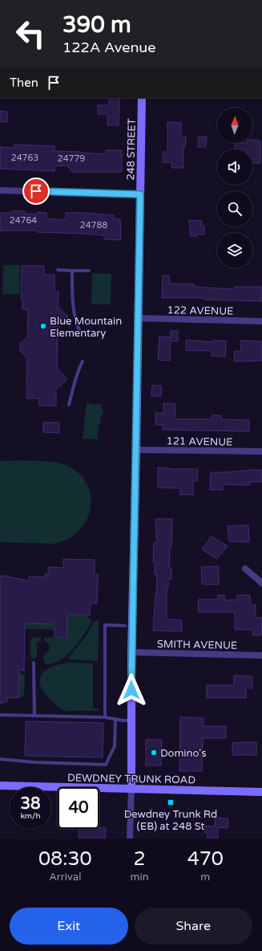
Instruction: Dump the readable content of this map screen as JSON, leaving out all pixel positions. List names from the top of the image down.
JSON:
{
  "streets": {
    "street": [
      "248 STREET",
      "122 AVENUE",
      "121 AVENUE",
      "SMITH AVENUE",
      "DEWDNEY TRUNK ROAD"
    ]
  },
  "crossings": [
    ["248 STREET", "122 AVENUE"],
    ["248 STREET", "121 AVENUE"],
    ["248 STREET", "SMITH AVENUE"],
    ["248 STREET", "DEWDNEY TRUNK ROAD"]
  ],
  "places": {
    "other": ["Blue Mountain Elementary", "Domino's"],
    "transit": ["Dewdney Trunk Rd (EB) at 248 St"]
  },
  "house_numbers": [
    "24763",
    "24779",
    "24764",
    "24788"
  ],
  "north": "top",
  "page": {
    "turn": ["390 m", "122A Avenue"],
    "then": "Then",
    "speed": "38 km/h",
    "limit": "40",
    "eta": [
      "08:30",
      "Arrival",
      "2",
      "min",
      "470",
      "m"
    ],
    "buttons": ["Exit", "Share"]
  }
}
